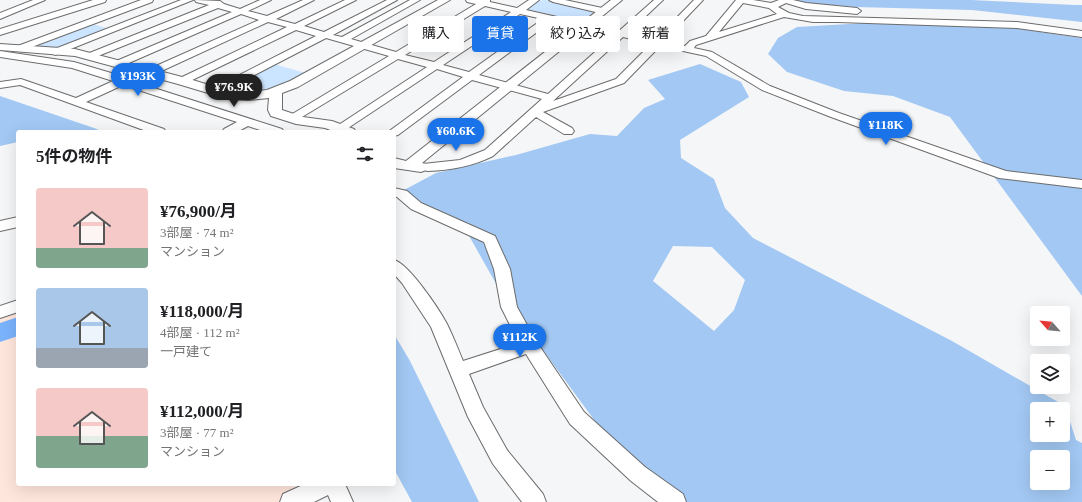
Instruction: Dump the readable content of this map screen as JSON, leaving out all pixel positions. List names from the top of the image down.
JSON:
{
  "north": "top left",
  "page": {
    "chip": [
      "購入",
      "賃貸",
      "絞り込み",
      "新着"
    ],
    "price": [
      "¥193K",
      "¥76.9K",
      "¥118K",
      "¥60.6K",
      "¥112K"
    ],
    "heading": "5件の物件",
    "list": [
      {
        "name": "¥76,900/月",
        "note": "3部屋 · 74 m² · マンション"
      },
      {
        "name": "¥118,000/月",
        "note": "4部屋 · 112 m² · 一戸建て"
      },
      {
        "name": "¥112,000/月",
        "note": "3部屋 · 77 m² · マンション"
      }
    ],
    "map_buttons": ["+", "−"]
  }
}
